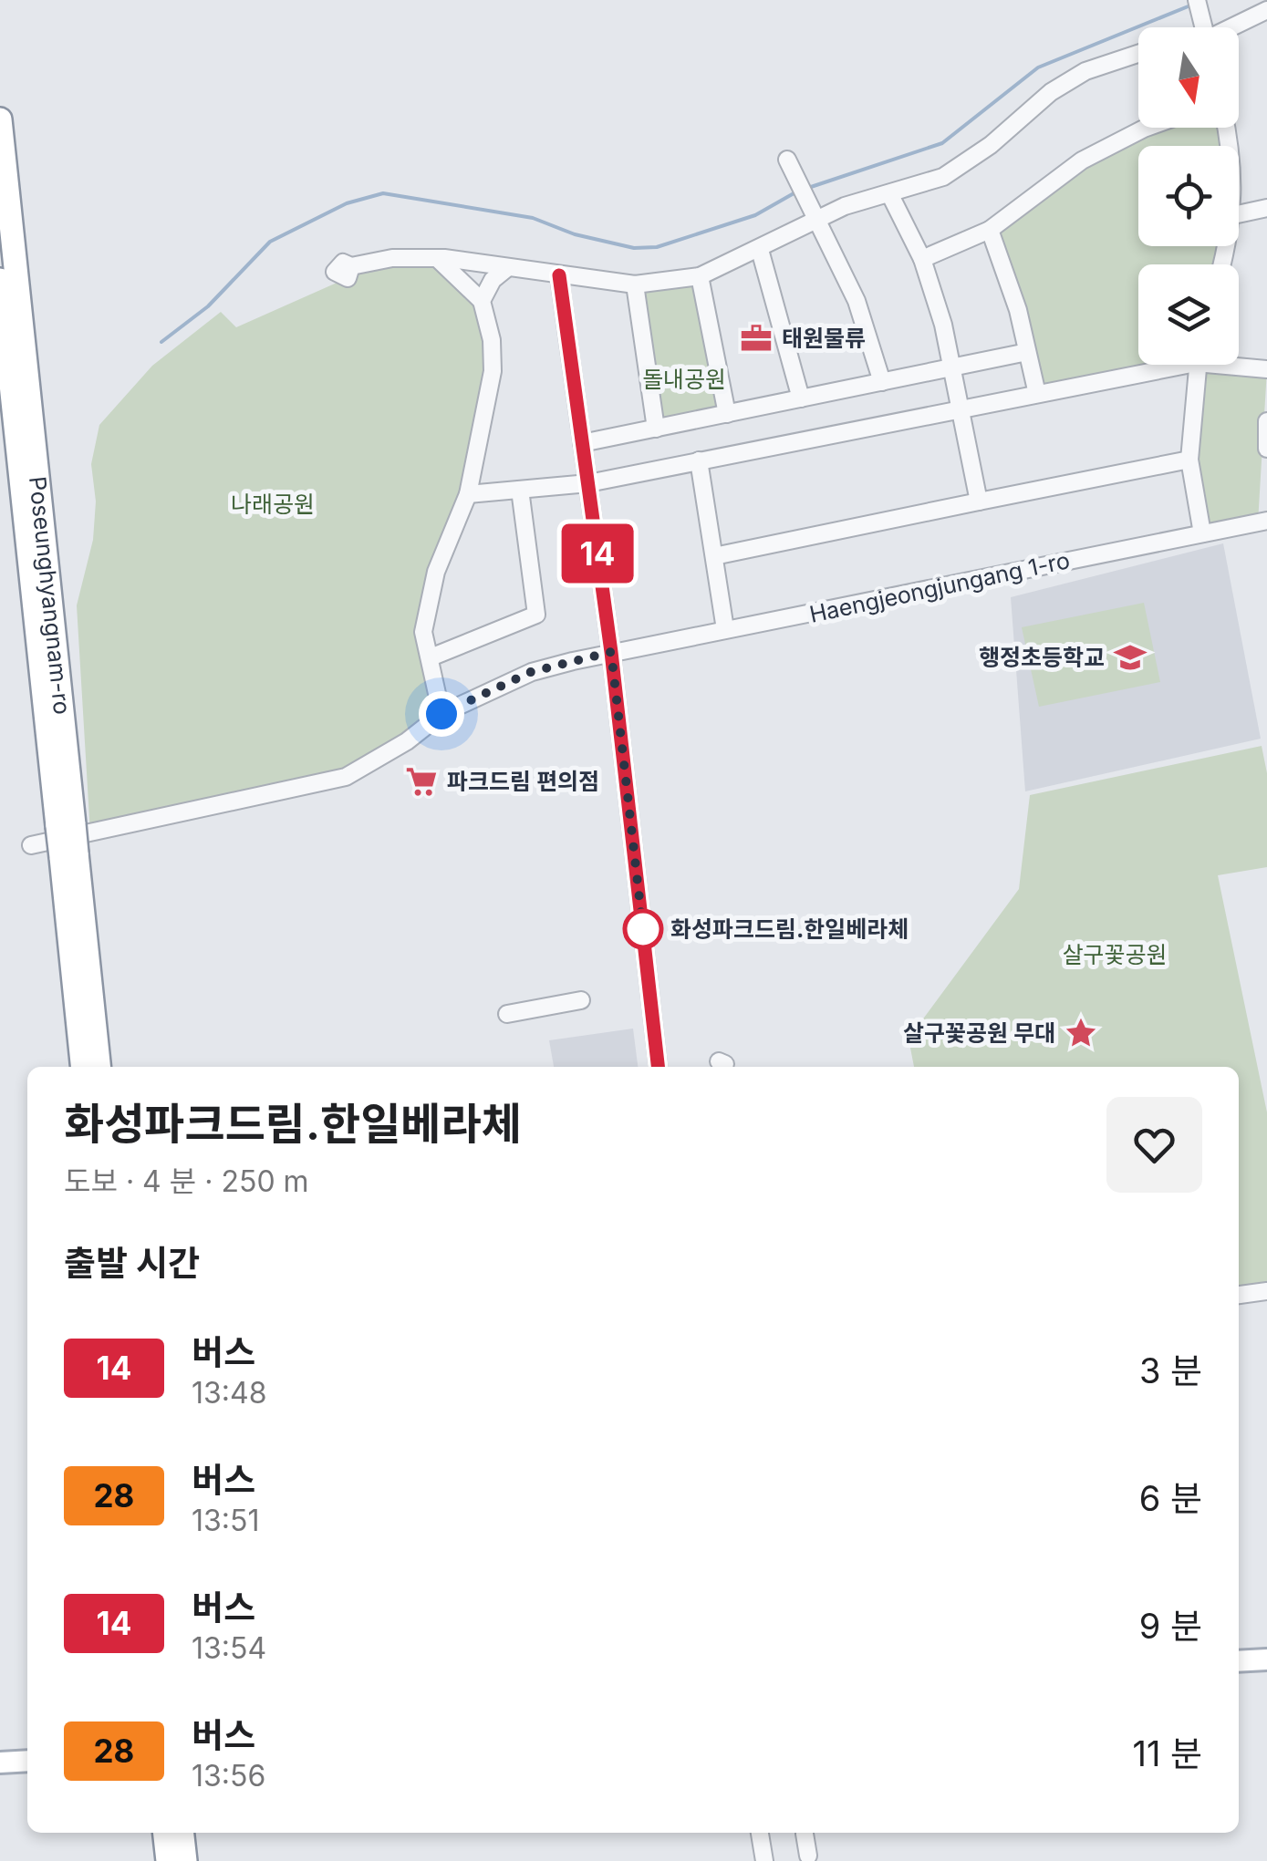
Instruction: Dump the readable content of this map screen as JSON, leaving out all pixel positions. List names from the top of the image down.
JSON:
{
  "streets": {
    "highway": ["Poseunghyangnam-ro"],
    "street": ["Haengjeongjungang 1-ro"]
  },
  "parks": ["돌내공원", "나래공원", "살구꽃공원"],
  "places": {
    "office": ["태원물류"],
    "school or university": ["행정초등학교"],
    "supermarket": ["파크드림 편의점"],
    "other": ["화성파크드림.한일베라체"],
    "place": ["살구꽃공원 무대"]
  },
  "lines": ["bus line 14"],
  "north": "bottom",
  "page": {
    "on_map": "14",
    "heading": [
      ["화성파크드림.한일베라체", "도보 · 4 분 · 250 m"],
      "출발 시간"
    ],
    "list": [
      {
        "mark": "14",
        "name": "버스",
        "note": "13:48",
        "value": "3 분"
      },
      {
        "mark": "28",
        "name": "버스",
        "note": "13:51",
        "value": "6 분"
      },
      {
        "mark": "14",
        "name": "버스",
        "note": "13:54",
        "value": "9 분"
      },
      {
        "mark": "28",
        "name": "버스",
        "note": "13:56",
        "value": "11 분"
      }
    ]
  }
}
